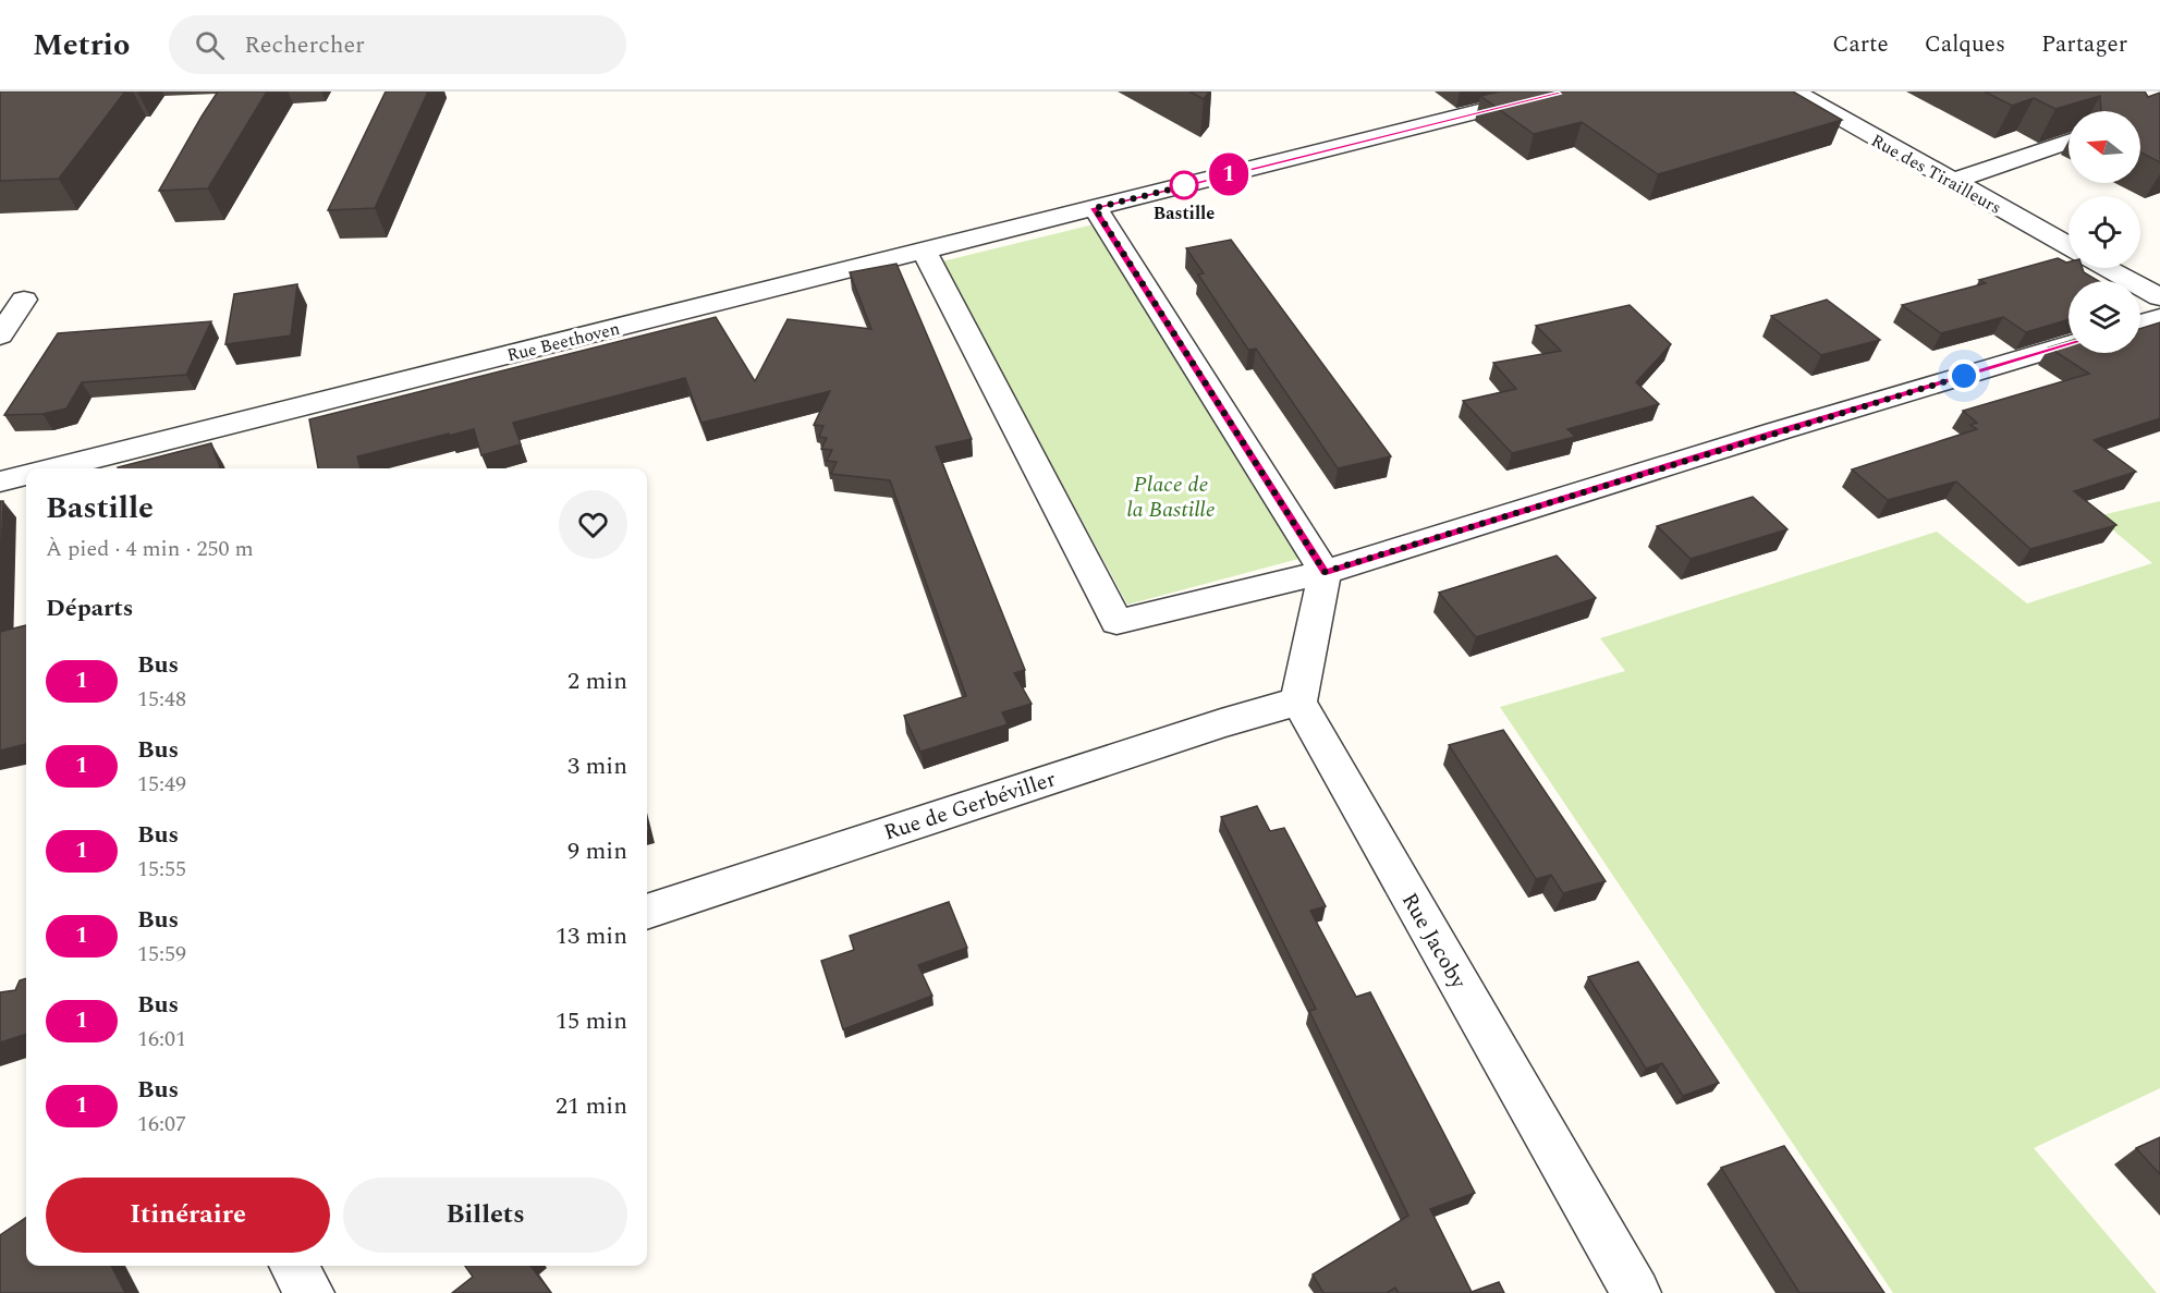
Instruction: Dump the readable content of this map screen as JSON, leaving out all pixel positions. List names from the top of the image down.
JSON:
{
  "streets": {
    "street": [
      "Rue des Tirailleurs",
      "Rue Beethoven",
      "Rue de Gerbéviller",
      "Rue Jacoby"
    ]
  },
  "crossings": [
    ["Rue de Gerbéviller", "Rue Jacoby"]
  ],
  "parks": ["Place de la Bastille"],
  "places": ["Bastille"],
  "lines": ["bus line 1"],
  "north": "left",
  "page": {
    "header": "Metrio",
    "search": "Rechercher",
    "nav": ["Carte", "Calques", "Partager"],
    "on_map": "1",
    "heading": [
      ["Bastille", "À pied · 4 min · 250 m"],
      "Départs"
    ],
    "list": [
      {
        "mark": "1",
        "name": "Bus",
        "note": "15:48",
        "value": "2 min"
      },
      {
        "mark": "1",
        "name": "Bus",
        "note": "15:49",
        "value": "3 min"
      },
      {
        "mark": "1",
        "name": "Bus",
        "note": "15:55",
        "value": "9 min"
      },
      {
        "mark": "1",
        "name": "Bus",
        "note": "15:59",
        "value": "13 min"
      },
      {
        "mark": "1",
        "name": "Bus",
        "note": "16:01",
        "value": "15 min"
      },
      {
        "mark": "1",
        "name": "Bus",
        "note": "16:07",
        "value": "21 min"
      }
    ],
    "buttons": ["Itinéraire", "Billets"]
  }
}
